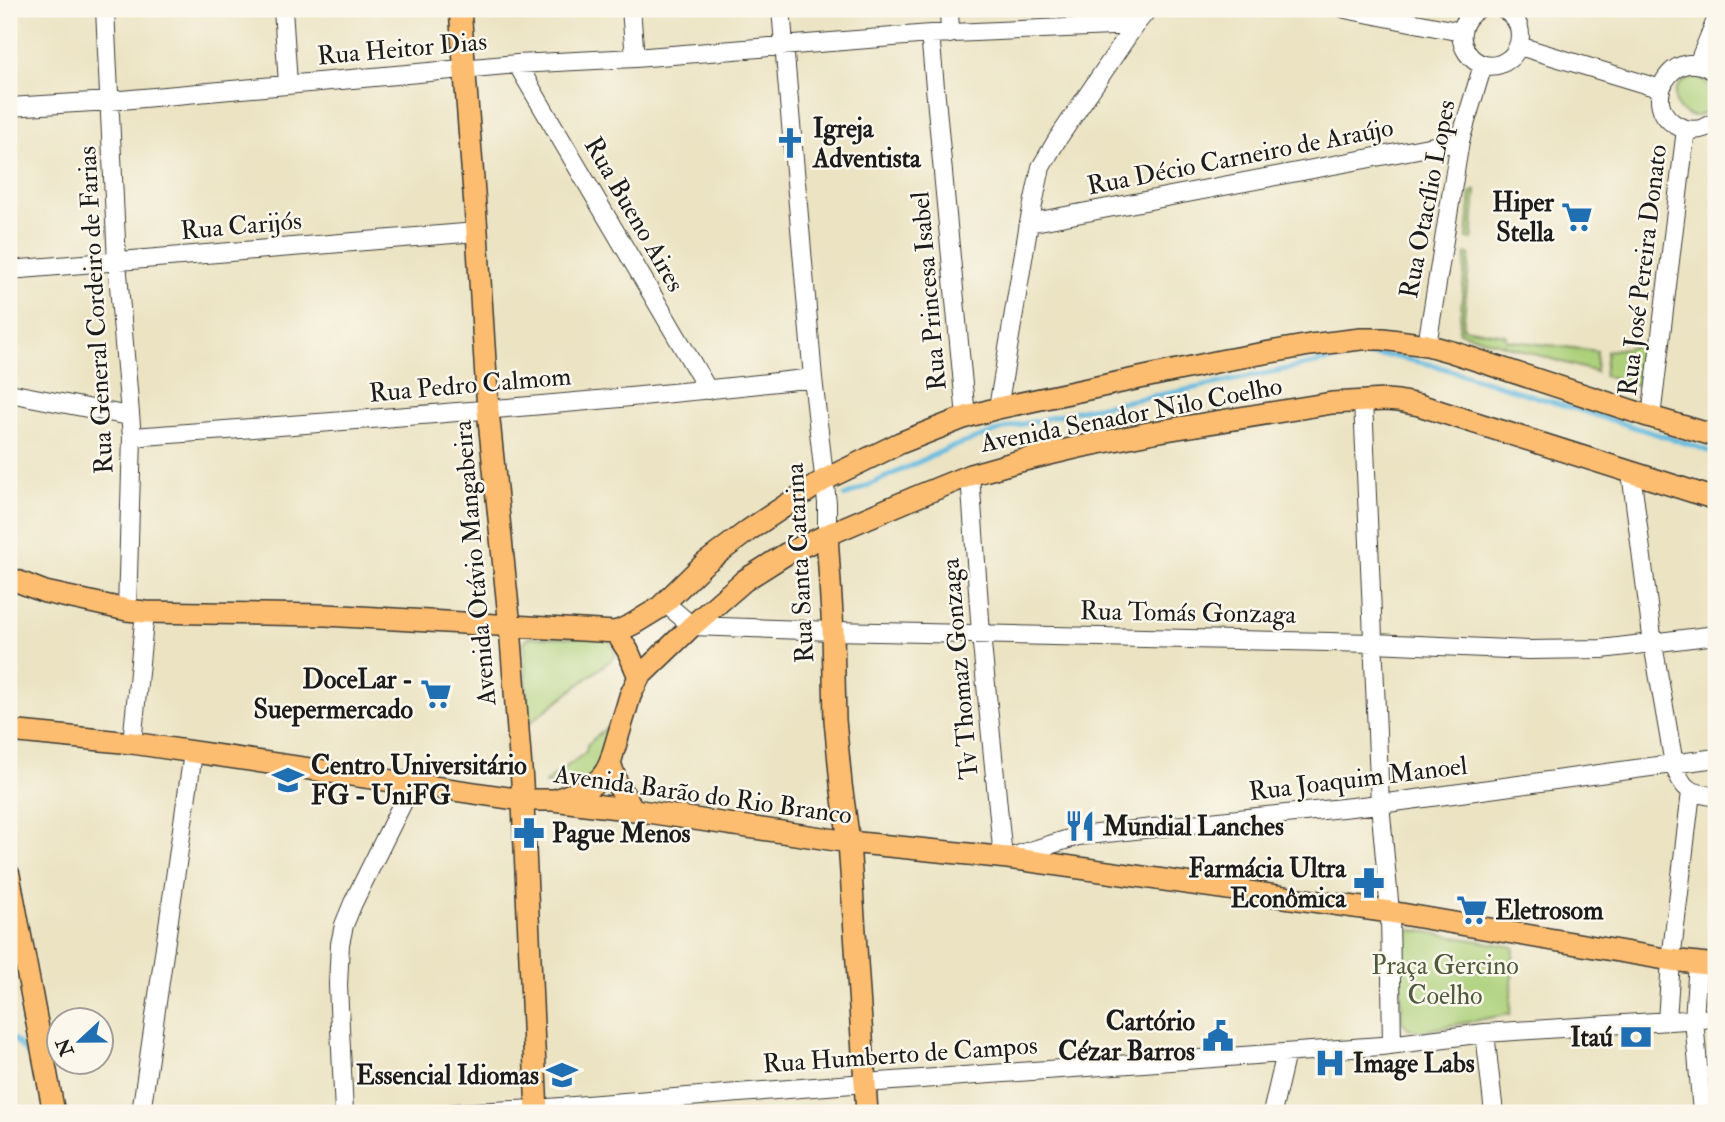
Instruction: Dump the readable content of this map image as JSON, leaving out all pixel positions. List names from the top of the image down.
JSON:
{
  "streets": {
    "main road": [
      "Avenida Senador Nilo Coelho",
      "Avenida Otávio Mangabeira",
      "Rua Santa Catarina",
      "Avenida Barão do Rio Branco"
    ],
    "street": [
      "Rua Heitor Dias",
      "Rua Décio Carneiro de Araújo",
      "Rua Otacílio Lopes",
      "Rua Bueno Aires",
      "Rua Carijós",
      "Rua José Pereira Donato",
      "Rua Princesa Isabel",
      "Rua General Cordeiro de Farias",
      "Rua Pedro Calmom",
      "Rua Tomás Gonzaga",
      "Tv Thomaz Gonzaga",
      "Rua Joaquim Manoel",
      "Rua Humberto de Campos"
    ]
  },
  "crossings": [
    ["Rua Heitor Dias", "Rua Bueno Aires"],
    ["Rua Heitor Dias", "Rua Princesa Isabel"],
    ["Rua Heitor Dias", "Rua General Cordeiro de Farias"],
    ["Rua Heitor Dias", "Avenida Otávio Mangabeira"],
    ["Rua Heitor Dias", "Rua Santa Catarina"],
    ["Rua Décio Carneiro de Araújo", "Rua Otacílio Lopes"],
    ["Rua Otacílio Lopes", "Avenida Senador Nilo Coelho"],
    ["Rua Bueno Aires", "Rua Pedro Calmom"],
    ["Rua Carijós", "Rua General Cordeiro de Farias"],
    ["Rua Carijós", "Avenida Otávio Mangabeira"],
    ["Rua José Pereira Donato", "Avenida Senador Nilo Coelho"],
    ["Rua Princesa Isabel", "Avenida Senador Nilo Coelho"],
    ["Rua General Cordeiro de Farias", "Rua Pedro Calmom"],
    ["Rua General Cordeiro de Farias", "Avenida Barão do Rio Branco"],
    ["Rua Pedro Calmom", "Avenida Otávio Mangabeira"],
    ["Rua Pedro Calmom", "Rua Santa Catarina"],
    ["Avenida Senador Nilo Coelho", "Rua Santa Catarina"],
    ["Avenida Senador Nilo Coelho", "Rua Tomás Gonzaga"],
    ["Avenida Senador Nilo Coelho", "Tv Thomaz Gonzaga"],
    ["Avenida Senador Nilo Coelho", "Avenida Barão do Rio Branco"],
    ["Avenida Otávio Mangabeira", "Avenida Barão do Rio Branco"],
    ["Avenida Otávio Mangabeira", "Rua Humberto de Campos"],
    ["Rua Santa Catarina", "Rua Tomás Gonzaga"],
    ["Rua Santa Catarina", "Avenida Barão do Rio Branco"],
    ["Rua Santa Catarina", "Rua Humberto de Campos"],
    ["Rua Tomás Gonzaga", "Tv Thomaz Gonzaga"],
    ["Tv Thomaz Gonzaga", "Rua Joaquim Manoel"],
    ["Tv Thomaz Gonzaga", "Avenida Barão do Rio Branco"],
    ["Rua Joaquim Manoel", "Avenida Barão do Rio Branco"]
  ],
  "parks": ["Praça Gercino Coelho"],
  "places": {
    "church": ["Igreja Adventista"],
    "supermarket": ["Hiper Stella", "DoceLar - Suepermercado", "Eletrosom"],
    "school or university": ["Centro Universitário FG - UniFG", "Essencial Idiomas"],
    "restaurant": ["Mundial Lanches"],
    "pharmacy": ["Pague Menos", "Farmácia Ultra Econômica"],
    "public building": ["Cartório Cézar Barros"],
    "bank": ["Itaú"],
    "hospital": ["Image Labs"]
  },
  "north": "left"
}
